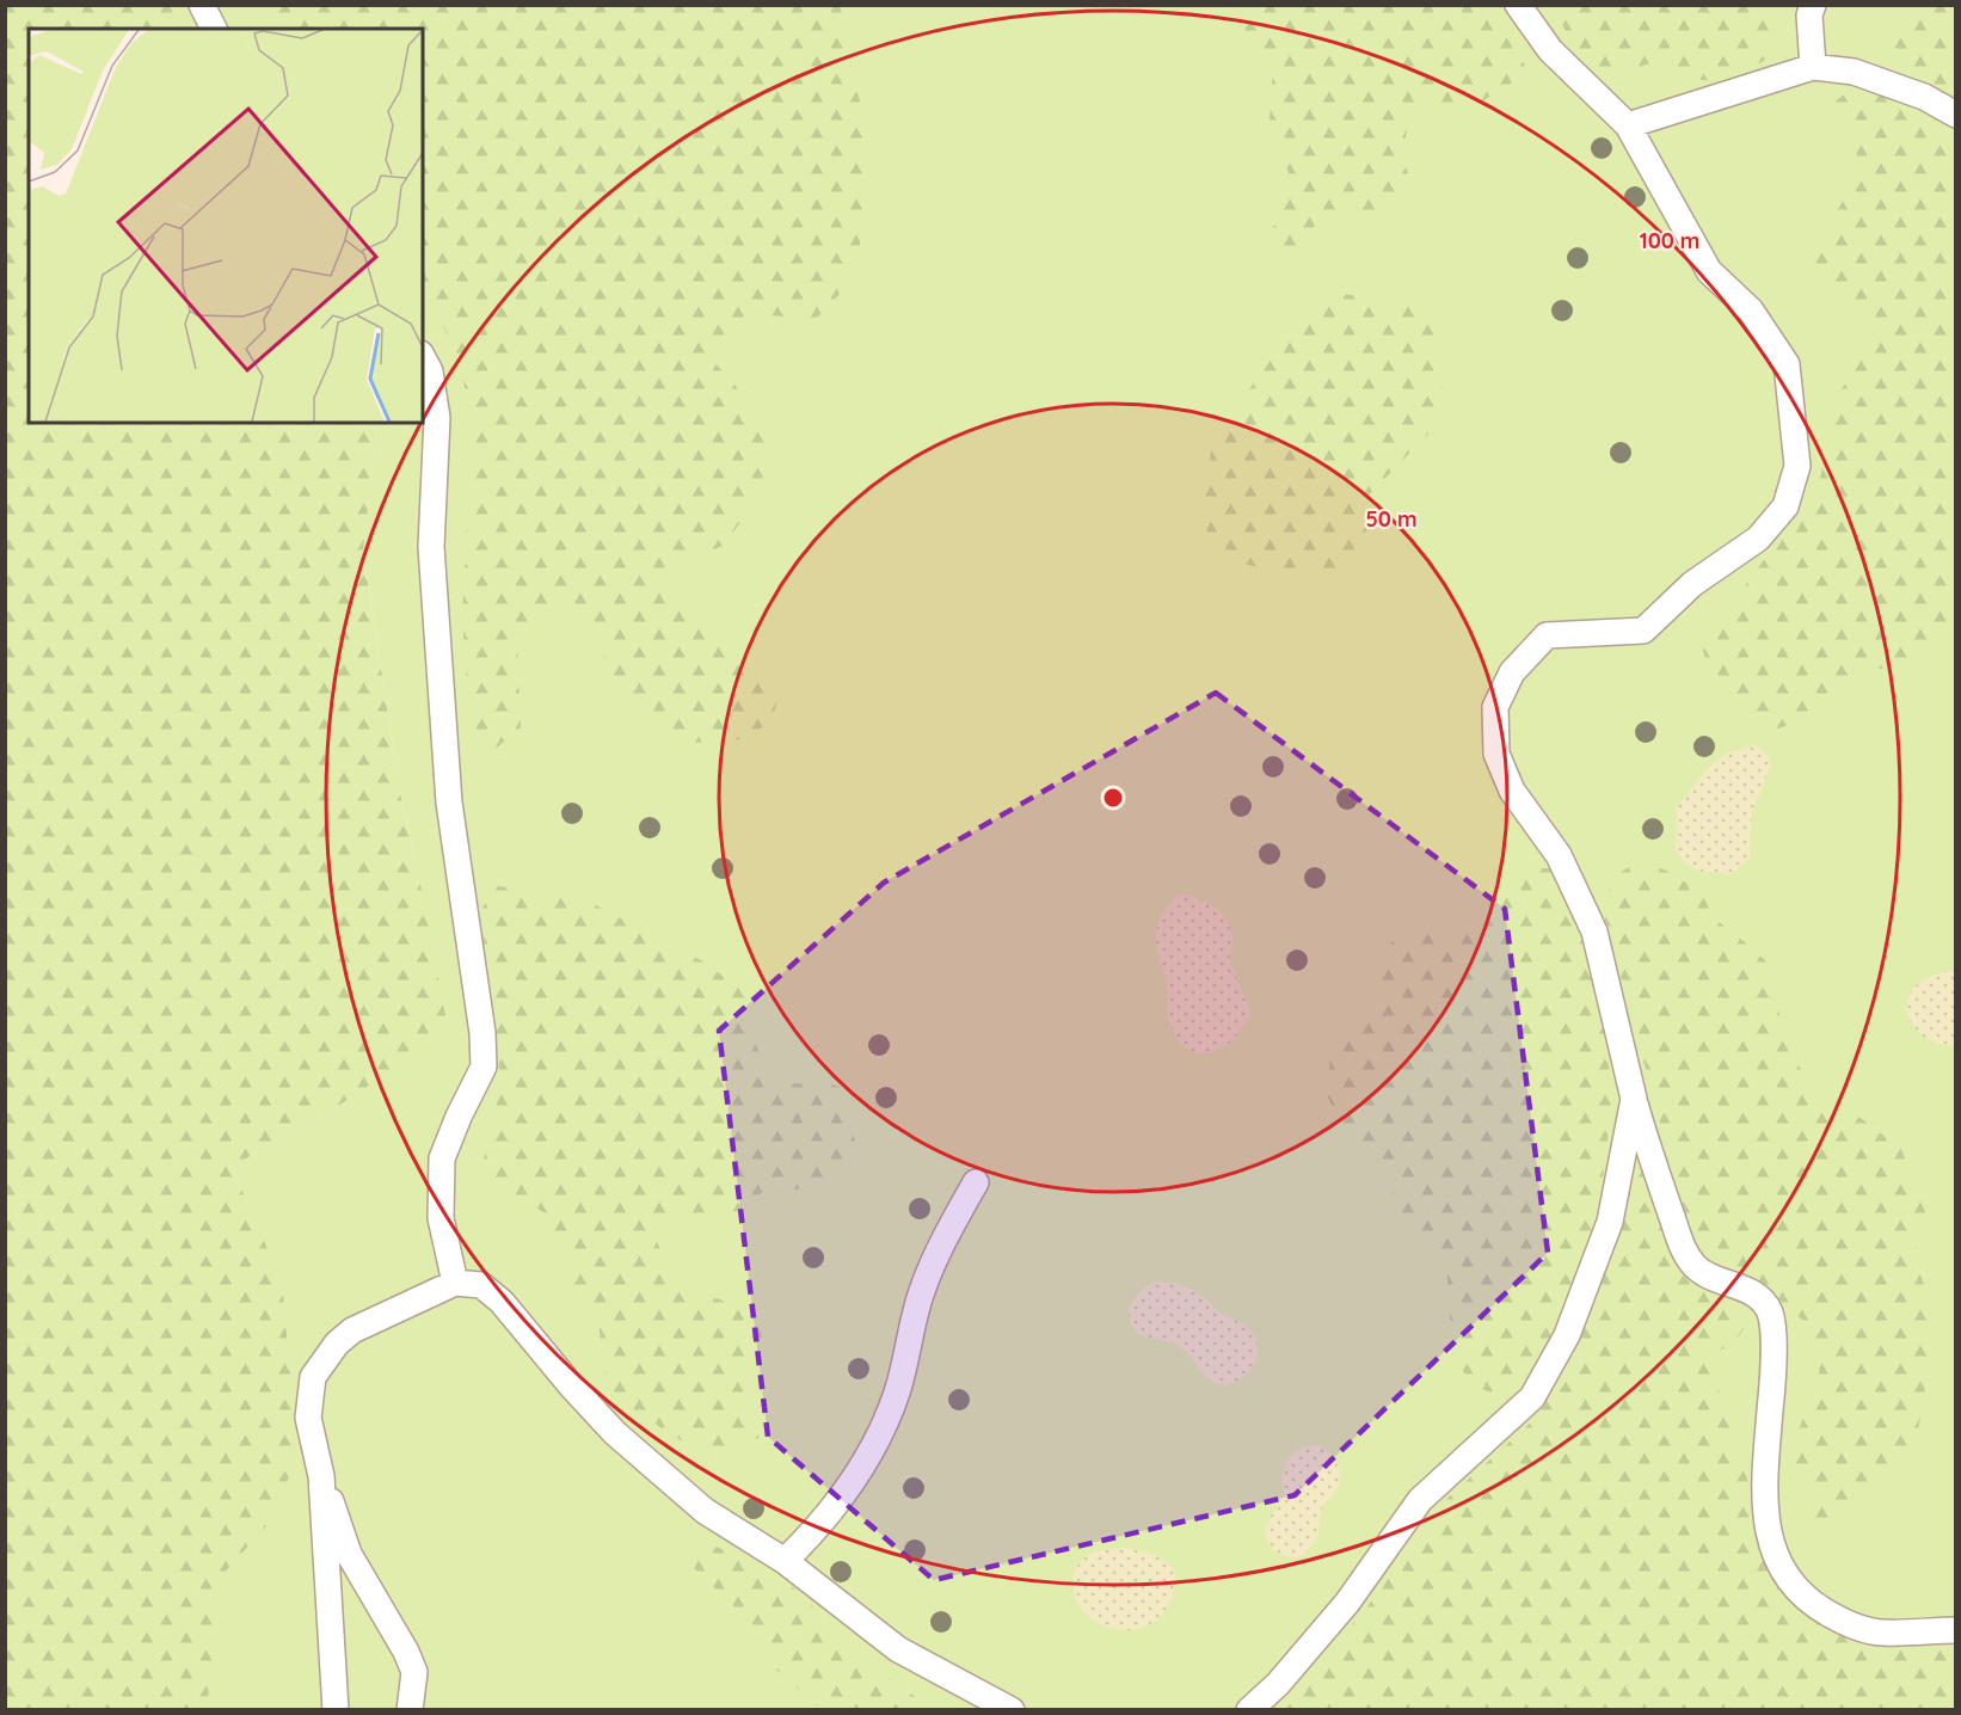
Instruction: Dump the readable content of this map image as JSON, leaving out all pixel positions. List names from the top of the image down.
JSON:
{
  "rings": ["100 m", "50 m"]
}
